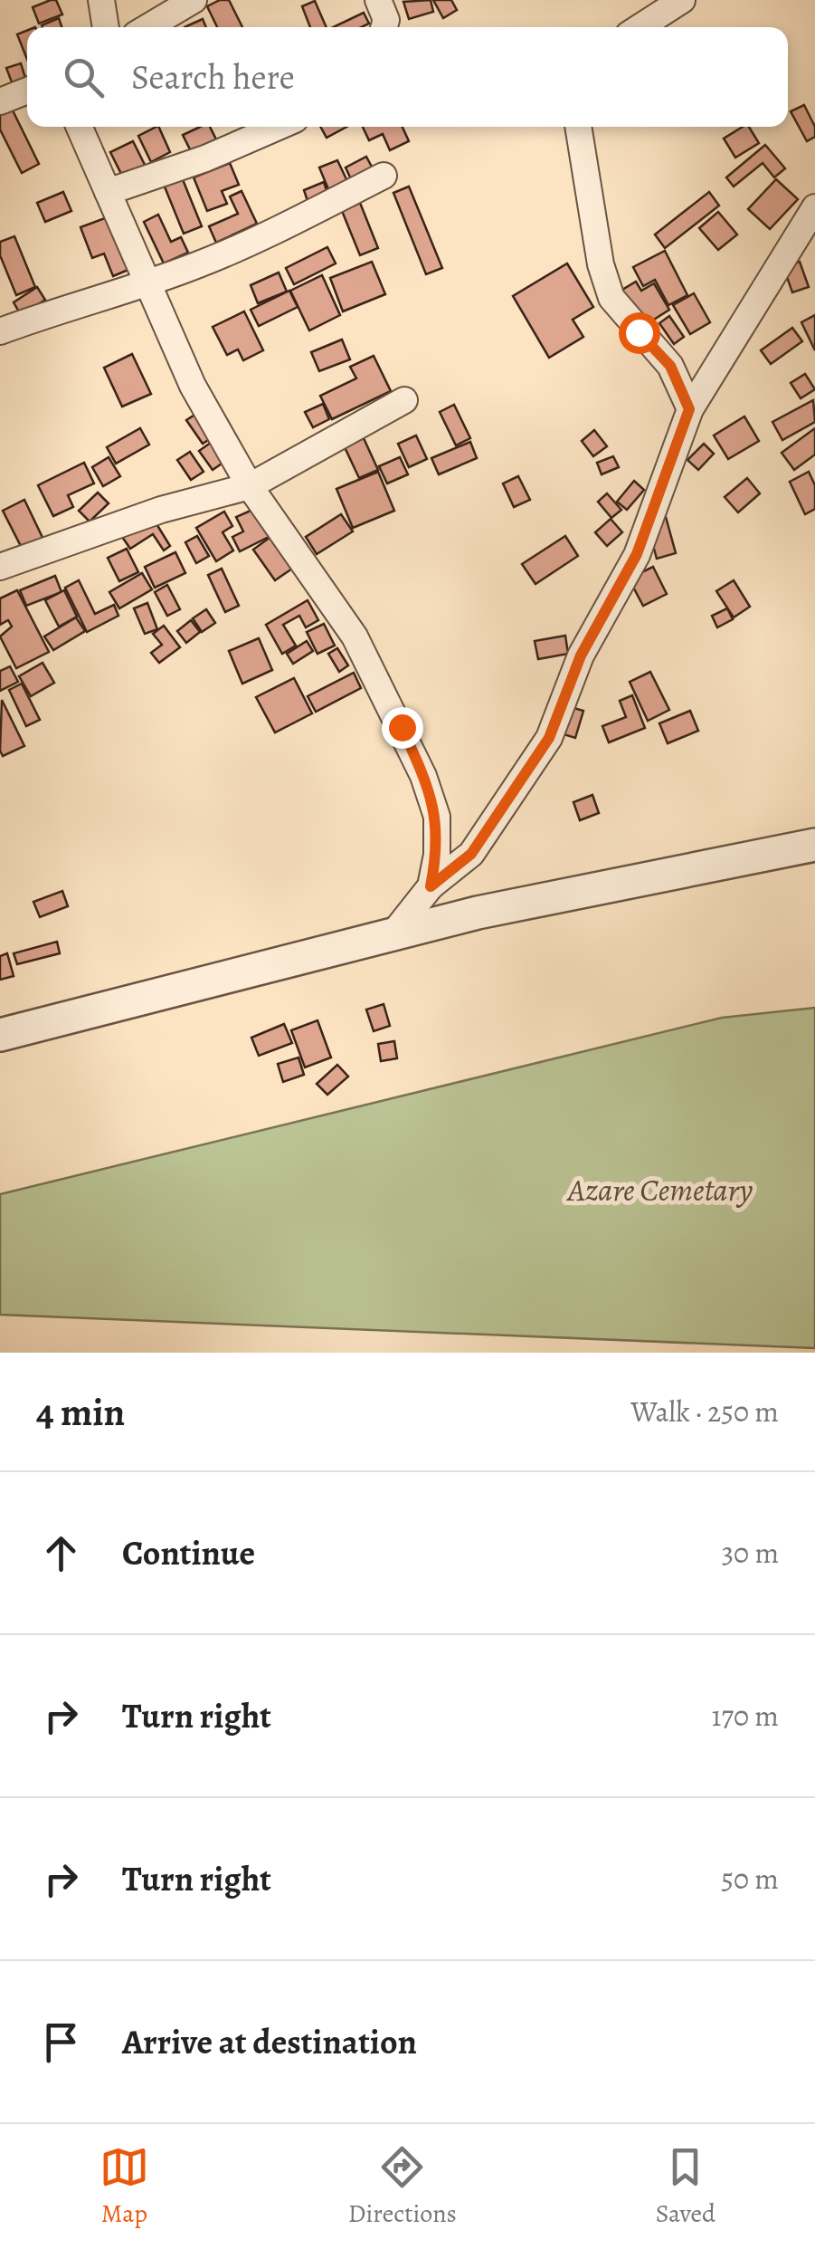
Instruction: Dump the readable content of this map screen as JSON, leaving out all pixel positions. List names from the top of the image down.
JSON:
{
  "parks": ["Azare Cemetary"],
  "page": {
    "search": "Search here",
    "heading": ["4 min", "Walk · 250 m"],
    "list": [
      ["Continue", "30 m"],
      ["Turn right", "170 m"],
      ["Turn right", "50 m"],
      "Arrive at destination"
    ],
    "nav": ["Map", "Directions", "Saved"]
  }
}
